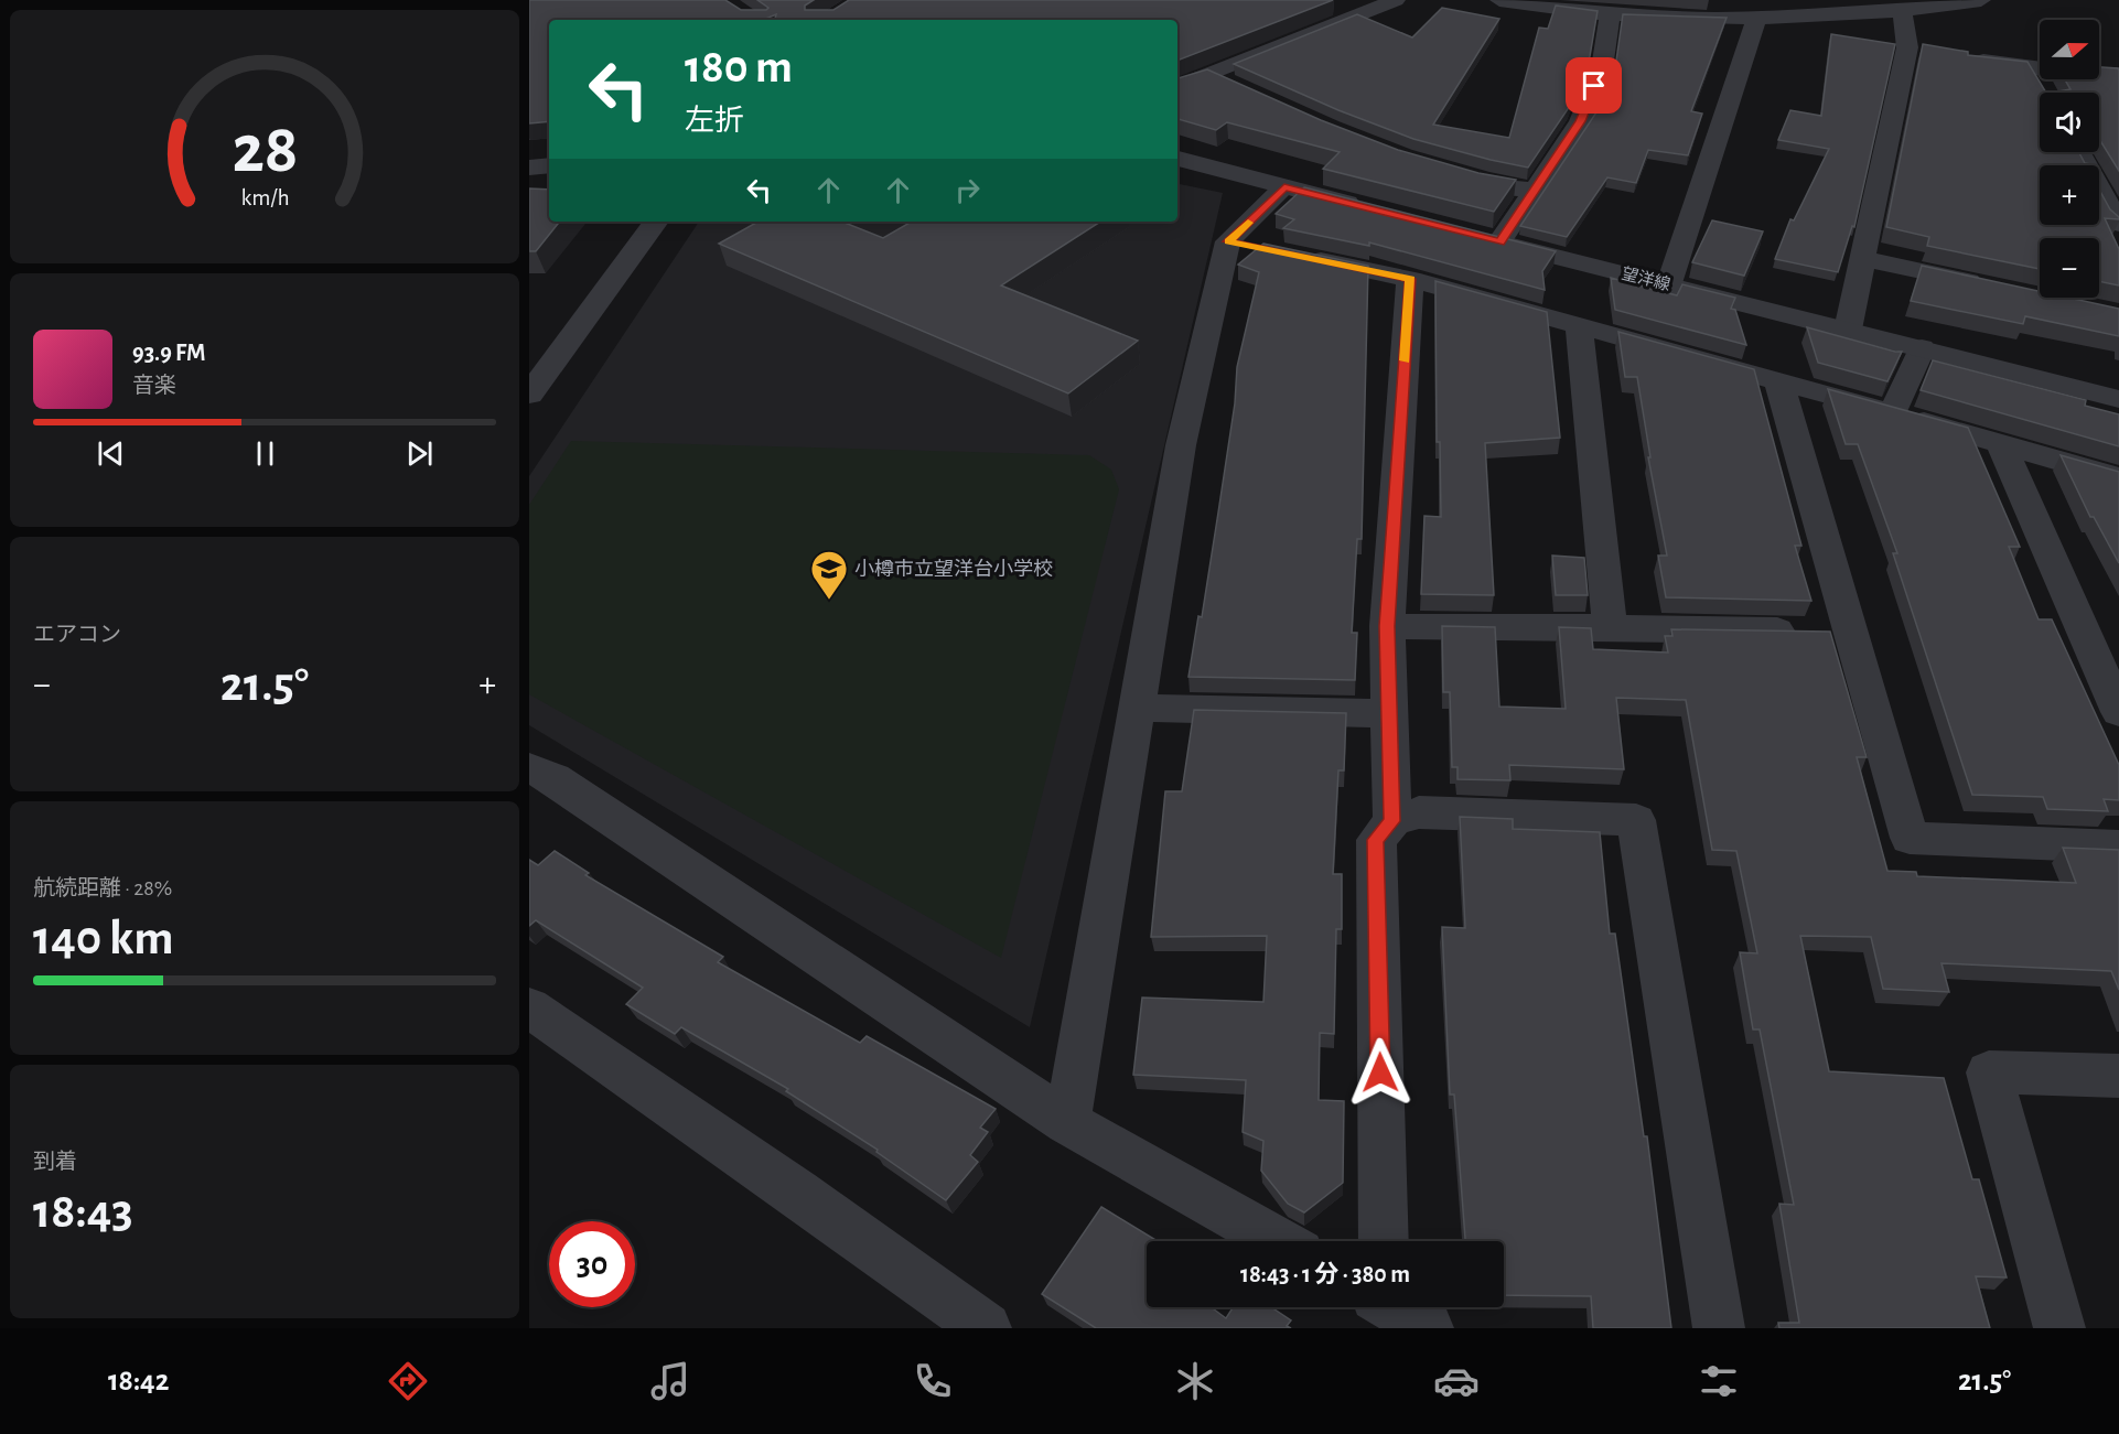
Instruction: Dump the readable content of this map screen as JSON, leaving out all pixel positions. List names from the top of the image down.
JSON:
{
  "streets": {
    "street": ["望洋線"]
  },
  "places": {
    "school or university": ["小樽市立望洋台小学校"]
  },
  "north": "right",
  "page": {
    "map_buttons": ["+", "−"],
    "turn": ["180 m", "左折"],
    "song": ["93.9 FM", "音楽"],
    "tile": [
      "エアコン",
      ["航続距離 · 28%", "140 km"],
      ["到着", "18:43"]
    ],
    "heat": ["−", "21.5°", "+"],
    "limit": "30",
    "trip": "18:43 · 1 分 · 380 m",
    "tabs": ["18:42", "21.5°"],
    "gauge": ["28", "km/h"]
  }
}
